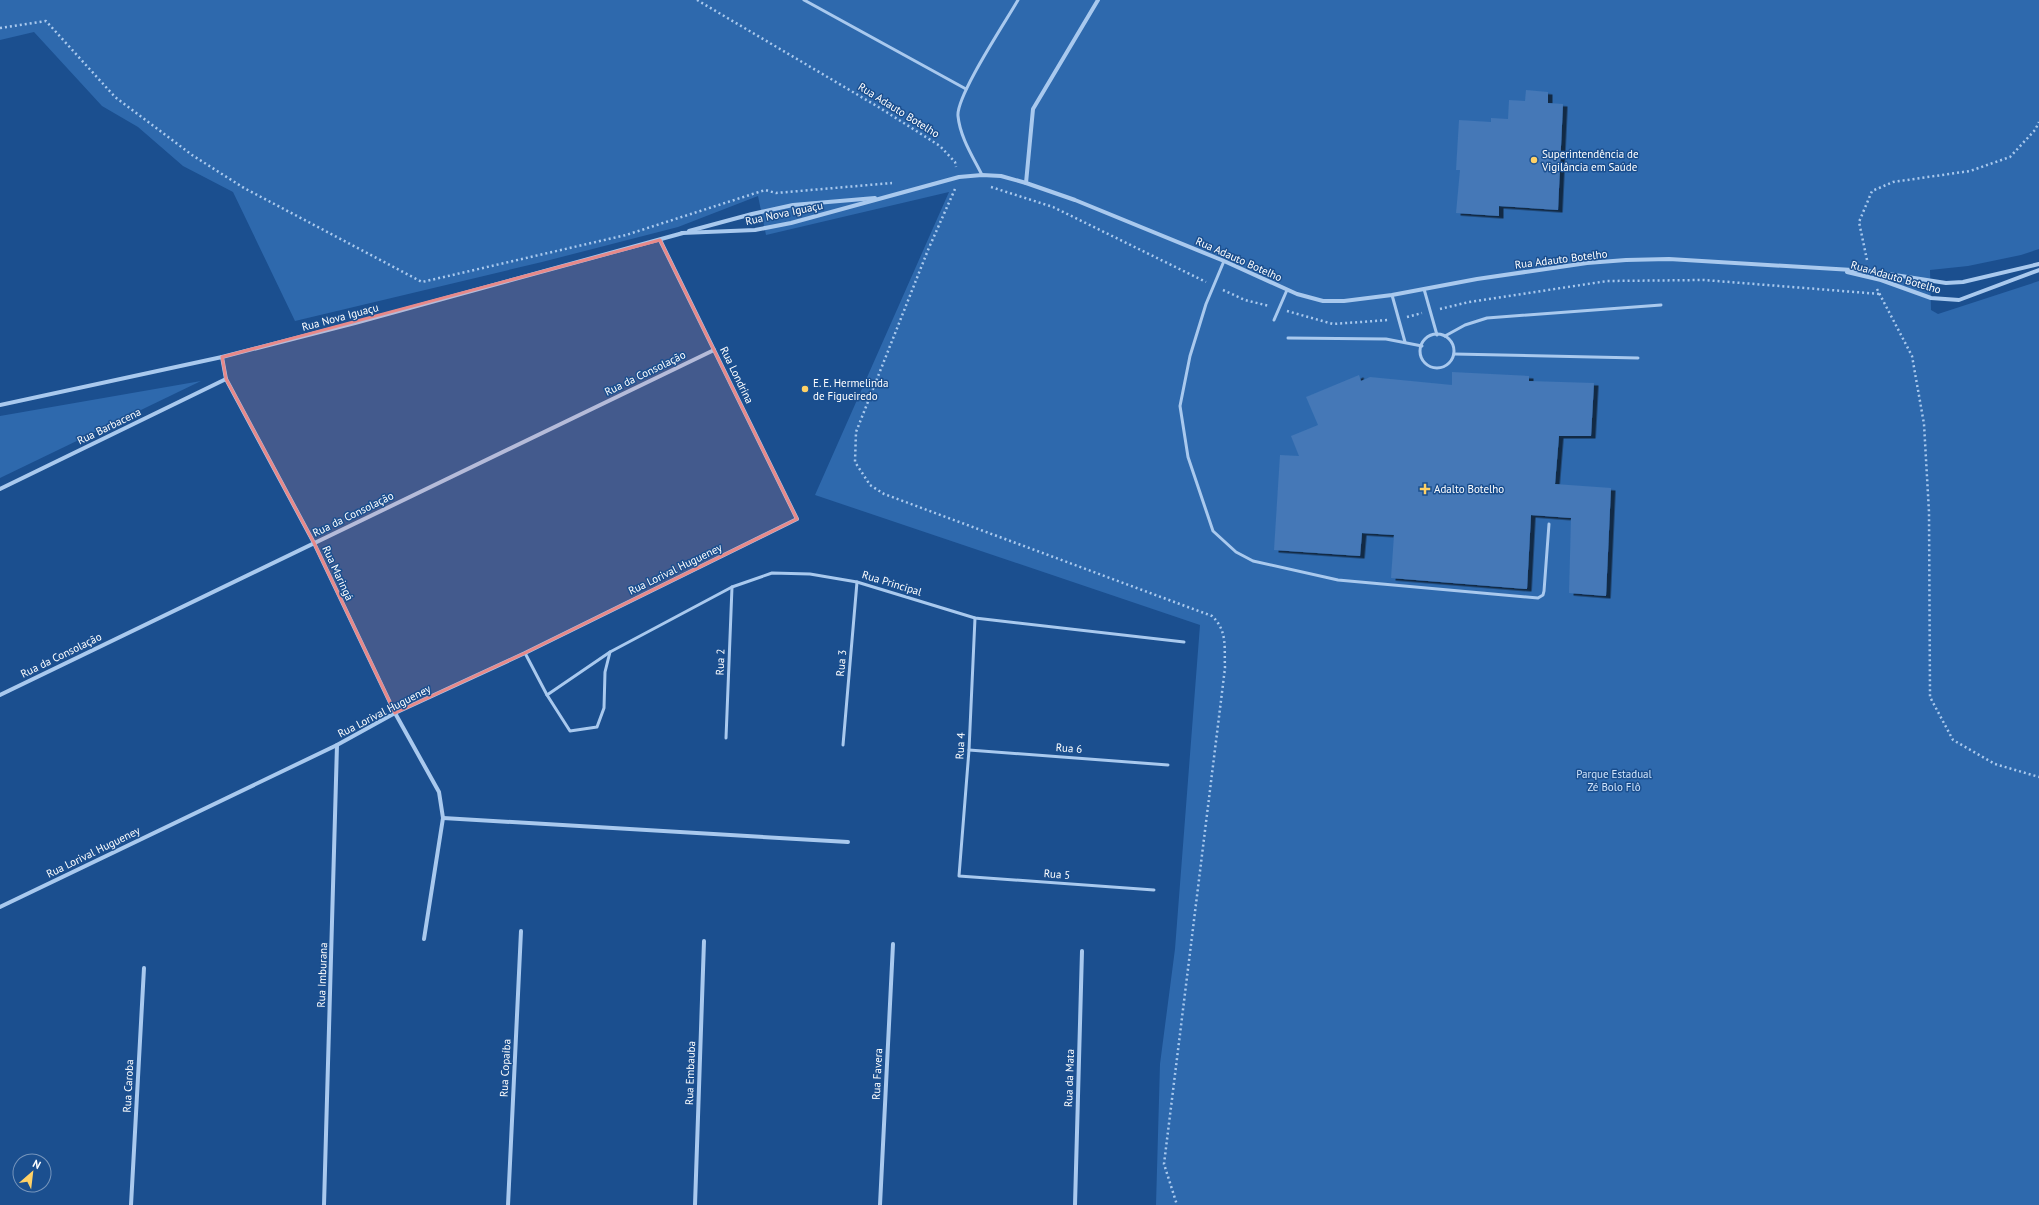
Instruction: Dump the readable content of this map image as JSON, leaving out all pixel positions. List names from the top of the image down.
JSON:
{
  "streets": {
    "street": [
      "Rua Adauto Botelho",
      "Rua Nova Iguaçu",
      "Rua da Consolação",
      "Rua Londrina",
      "Rua Barbacena",
      "Rua Lorival Hugueney",
      "Rua Maringá",
      "Rua Imburana",
      "Rua Copaíba",
      "Rua Embauba",
      "Rua Favera",
      "Rua da Mata",
      "Rua Caroba"
    ],
    "lane": [
      "Rua Principal",
      "Rua 2",
      "Rua 3",
      "Rua 4",
      "Rua 6",
      "Rua 5"
    ]
  },
  "crossings": [
    ["Rua Adauto Botelho", "Rua Nova Iguaçu"],
    ["Rua Nova Iguaçu", "Rua Londrina"],
    ["Rua Nova Iguaçu", "Rua Maringá"],
    ["Rua da Consolação", "Rua Londrina"],
    ["Rua da Consolação", "Rua Maringá"],
    ["Rua Londrina", "Rua Lorival Hugueney"],
    ["Rua Barbacena", "Rua Maringá"],
    ["Rua Lorival Hugueney", "Rua Maringá"],
    ["Rua Lorival Hugueney", "Rua Imburana"],
    ["Rua Principal", "Rua 2"],
    ["Rua Principal", "Rua 3"],
    ["Rua Principal", "Rua 4"],
    ["Rua 4", "Rua 6"],
    ["Rua 4", "Rua 5"]
  ],
  "parks": ["Parque Estadual Zé Bolo Flô"],
  "places": {
    "other": ["Superintendência de Vigilância em Saúde", "E. E. Hermelinda de Figueiredo"],
    "health": ["Adalto Botelho"]
  },
  "north": "top right"
}
